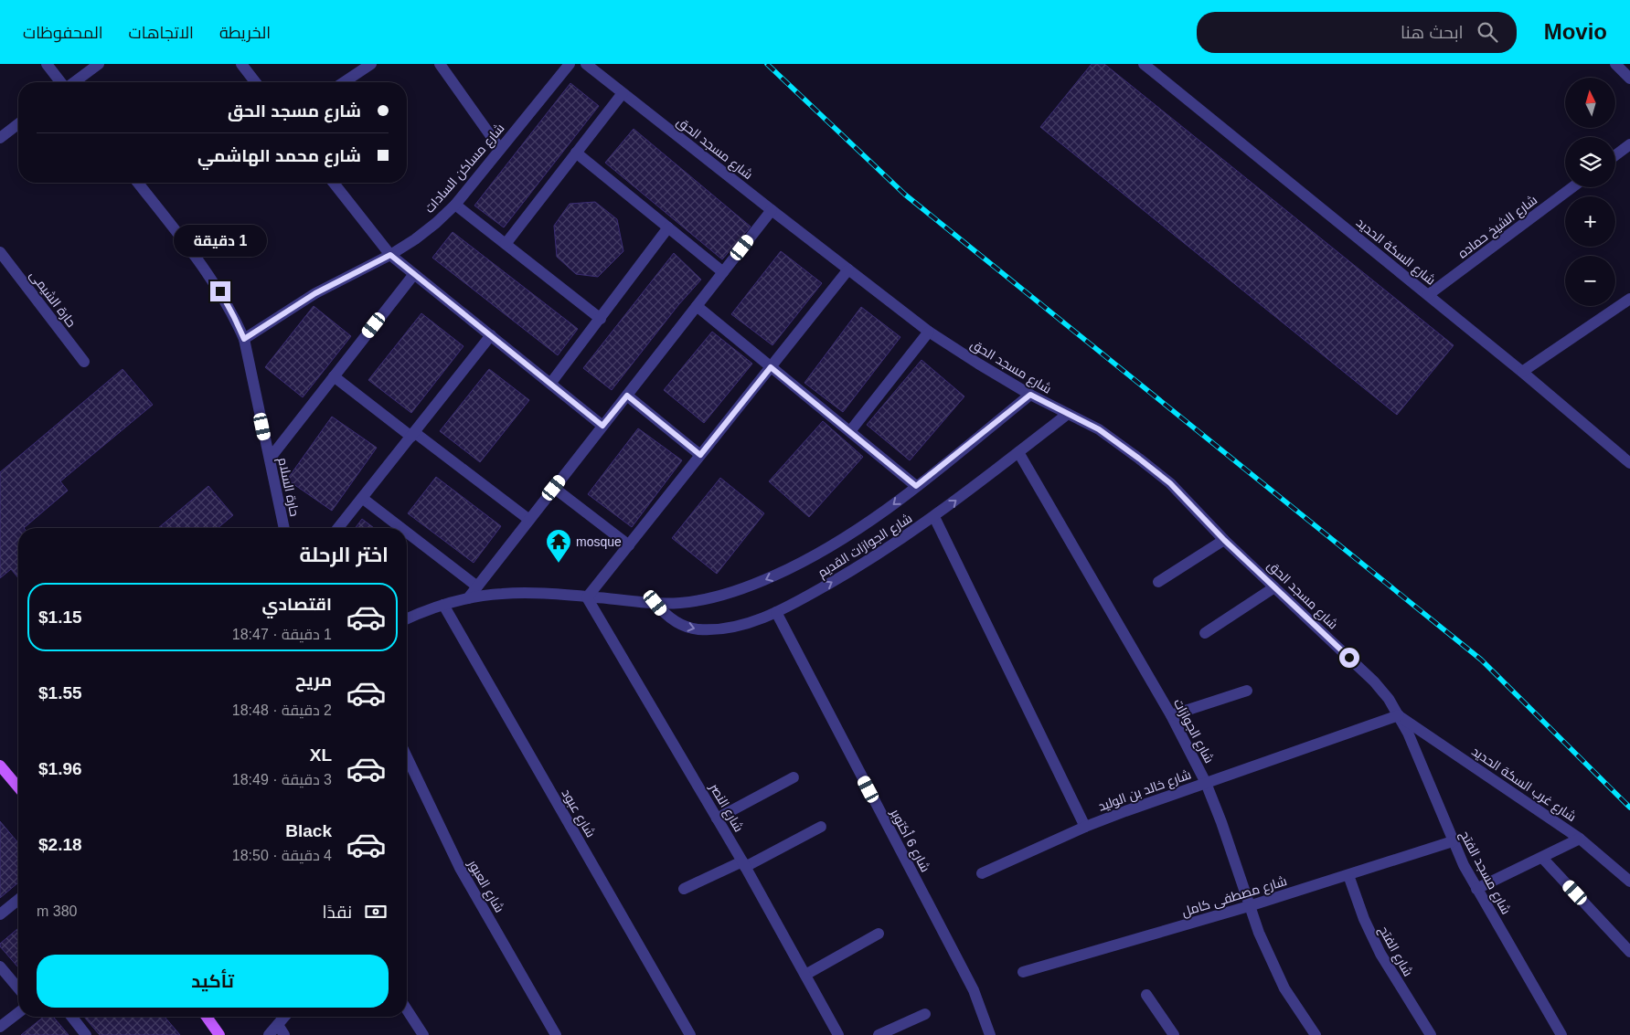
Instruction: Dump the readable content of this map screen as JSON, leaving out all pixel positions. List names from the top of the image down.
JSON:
{
  "streets": {
    "street": [
      "شارع مسجد الحق",
      "شارع مساكن السادات",
      "شارع الشيخ حماده",
      "شارع السكة الحديد",
      "حارة الشيمى",
      "حارة السلام",
      "شارع الجوازات القديم",
      "شارع الجوازات",
      "شارع غرب السكة الحديد",
      "شارع خالد بن الوليد",
      "شارع النصر",
      "شارع عبود",
      "شارع 6 أكتوبر",
      "شارع مسجد الفتح",
      "شارع العبور",
      "شارع مصطفى كامل",
      "شارع الفتح"
    ]
  },
  "crossings": [
    ["شارع مسجد الحق", "شارع الجوازات القديم"],
    ["شارع مسجد الحق", "شارع غرب السكة الحديد"],
    ["شارع مسجد الحق", "شارع خالد بن الوليد"],
    ["شارع مسجد الحق", "شارع مسجد الفتح"],
    ["شارع مساكن السادات", "حارة السلام"],
    ["شارع الشيخ حماده", "شارع السكة الحديد"],
    ["شارع الجوازات القديم", "شارع الجوازات"],
    ["شارع الجوازات القديم", "شارع النصر"],
    ["شارع الجوازات القديم", "شارع عبود"],
    ["شارع الجوازات القديم", "شارع 6 أكتوبر"],
    ["شارع الجوازات", "شارع خالد بن الوليد"],
    ["شارع الجوازات", "شارع مصطفى كامل"],
    ["شارع غرب السكة الحديد", "شارع خالد بن الوليد"],
    ["شارع غرب السكة الحديد", "شارع مسجد الفتح"],
    ["شارع خالد بن الوليد", "شارع مسجد الفتح"],
    ["شارع مسجد الفتح", "شارع مصطفى كامل"],
    ["شارع مصطفى كامل", "شارع الفتح"]
  ],
  "places": {
    "temple": ["mosque"]
  },
  "north": "top",
  "page": {
    "header": "Movio",
    "search": "ابحث هنا",
    "nav": ["الخريطة", "الاتجاهات", "المحفوظات"],
    "map_buttons": ["+", "−"],
    "banner": ["شارع مسجد الحق", "شارع محمد الهاشمي"],
    "bubble": "1 دقيقة",
    "heading": "اختر الرحلة",
    "list": [
      {
        "name": "اقتصادي",
        "note": "1 دقيقة · 18:47",
        "value": "$1.15"
      },
      {
        "name": "مريح",
        "note": "2 دقيقة · 18:48",
        "value": "$1.55"
      },
      {
        "name": "XL",
        "note": "3 دقيقة · 18:49",
        "value": "$1.96"
      },
      {
        "name": "Black",
        "note": "4 دقيقة · 18:50",
        "value": "$2.18"
      }
    ],
    "pay": ["نقدًا", "380 m"],
    "buttons": "تأكيد"
  }
}
